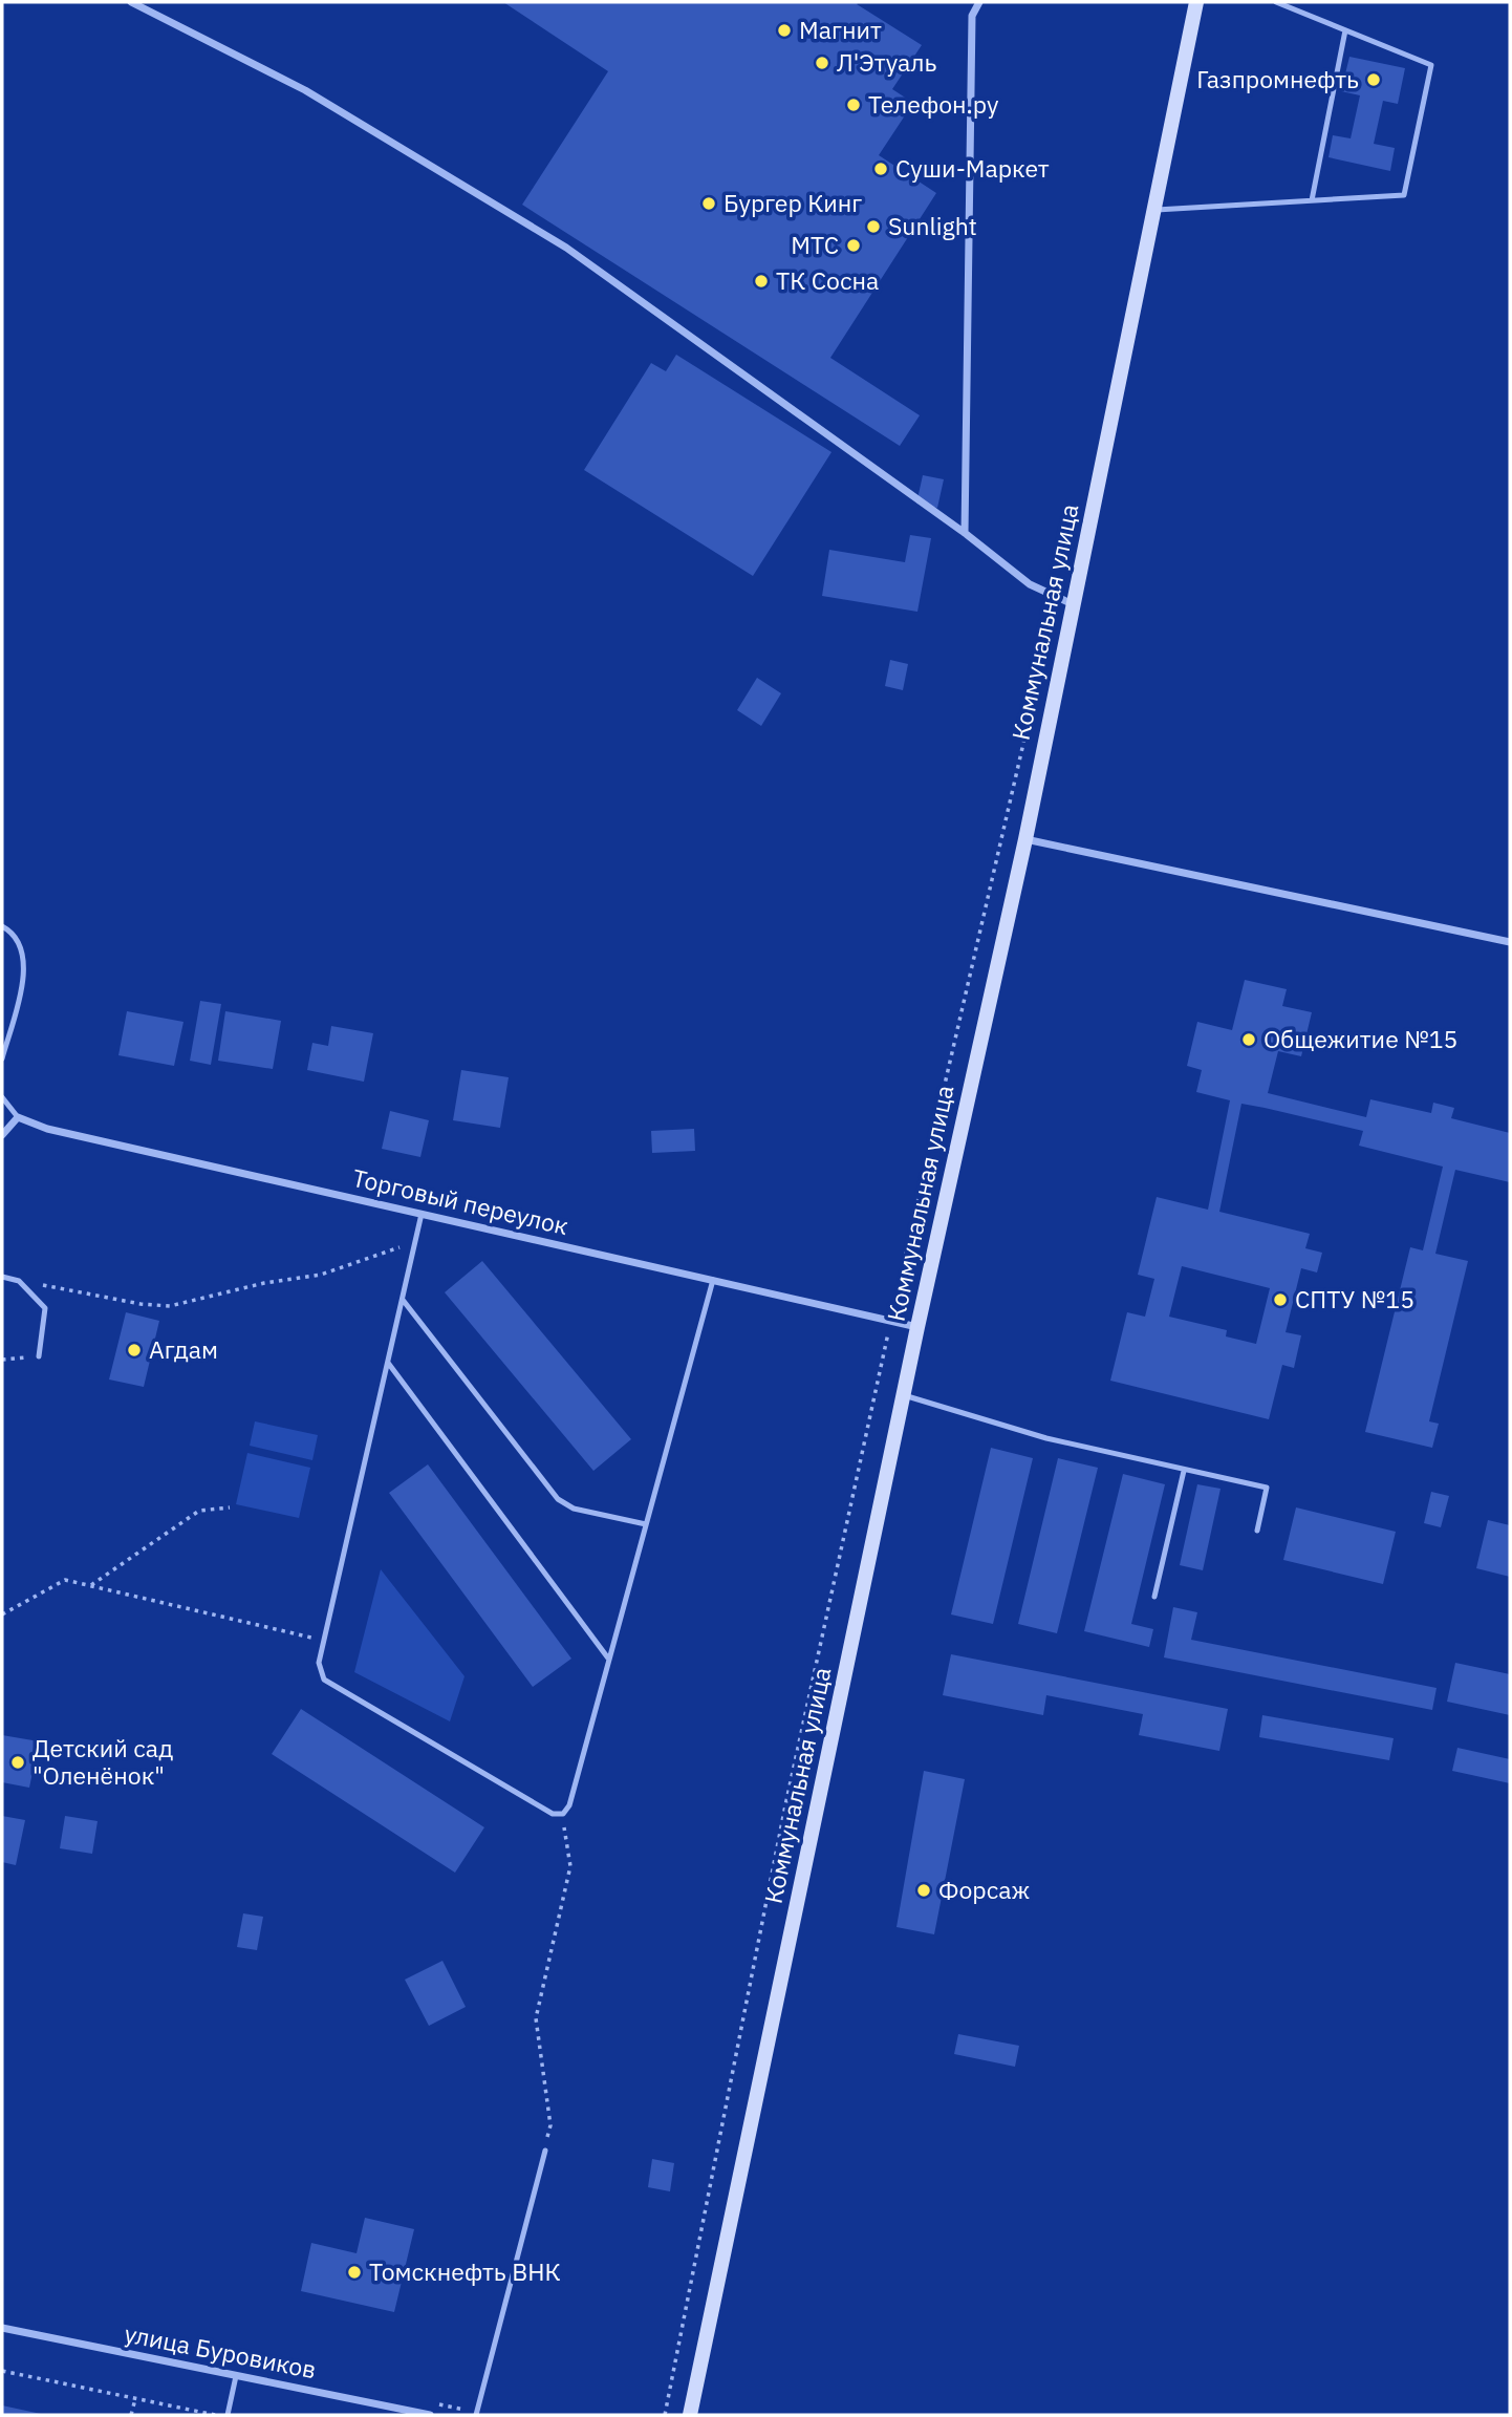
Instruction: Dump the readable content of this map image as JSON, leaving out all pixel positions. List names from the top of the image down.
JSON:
{
  "streets": {
    "main road": ["Коммунальная улица"],
    "street": ["Торговый переулок", "улица Буровиков"]
  },
  "crossings": [
    ["Коммунальная улица", "Торговый переулок"]
  ],
  "places": [
    "Магнит",
    "Л'Этуаль",
    "Газпромнефть",
    "Телефон.ру",
    "Суши-Маркет",
    "Бургер Кинг",
    "Sunlight",
    "МТС",
    "ТК Сосна",
    "Общежитие №15",
    "СПТУ №15",
    "Агдам",
    "Детский сад \"Оленёнок\"",
    "Форсаж",
    "Томскнефть ВНК"
  ]
}
